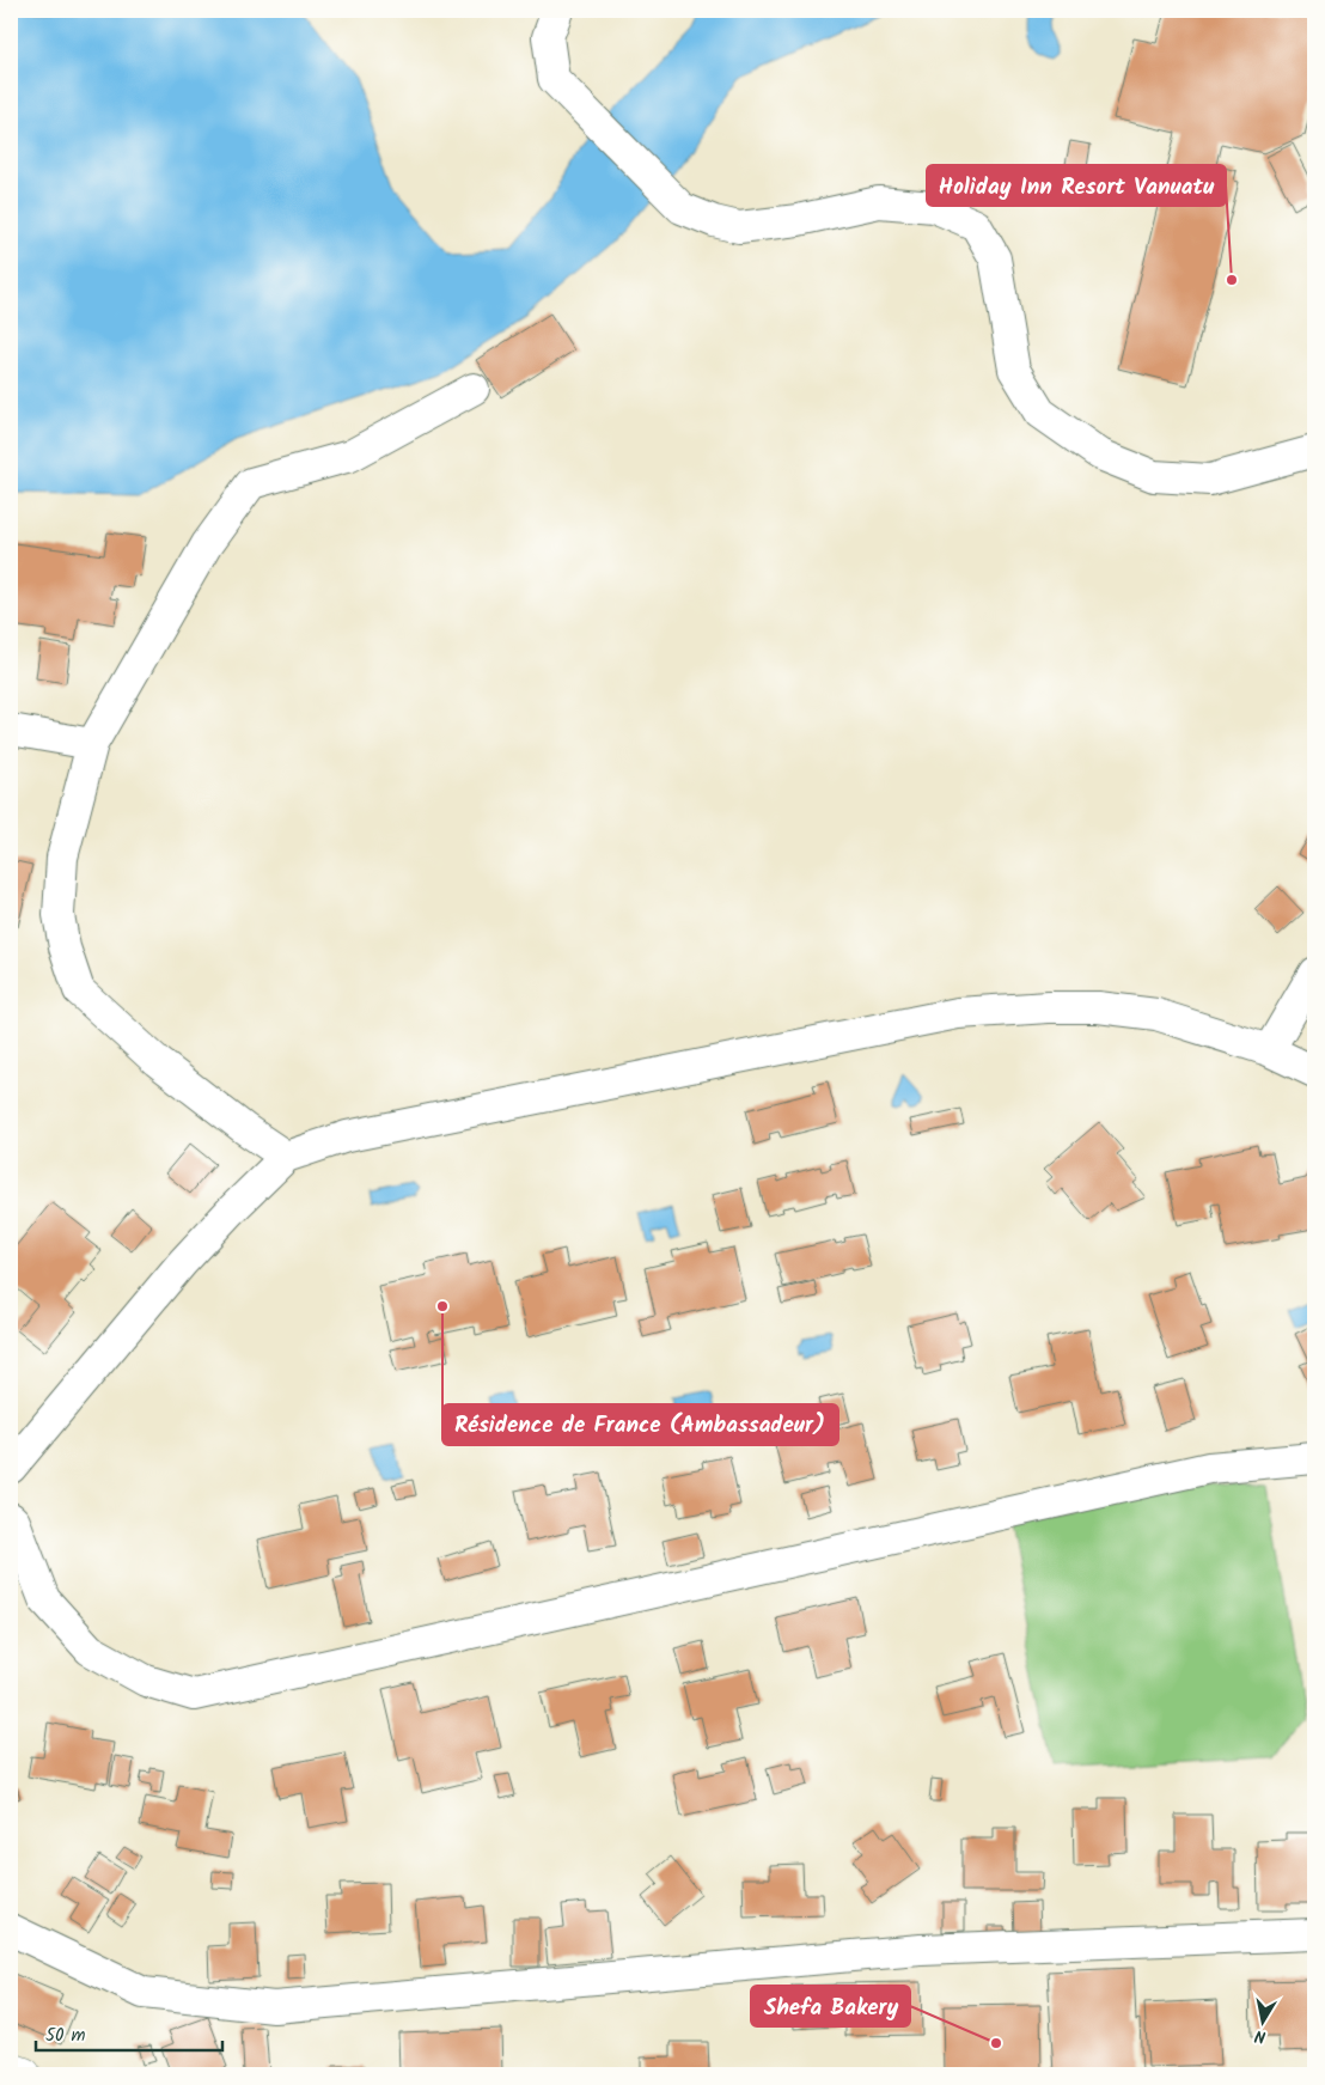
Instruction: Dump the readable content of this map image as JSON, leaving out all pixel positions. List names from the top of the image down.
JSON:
{
  "places": ["Holiday Inn Resort Vanuatu", "Résidence de France (Ambassadeur)", "Shefa Bakery"],
  "scale_bar": "50 m",
  "north": "bottom"
}
